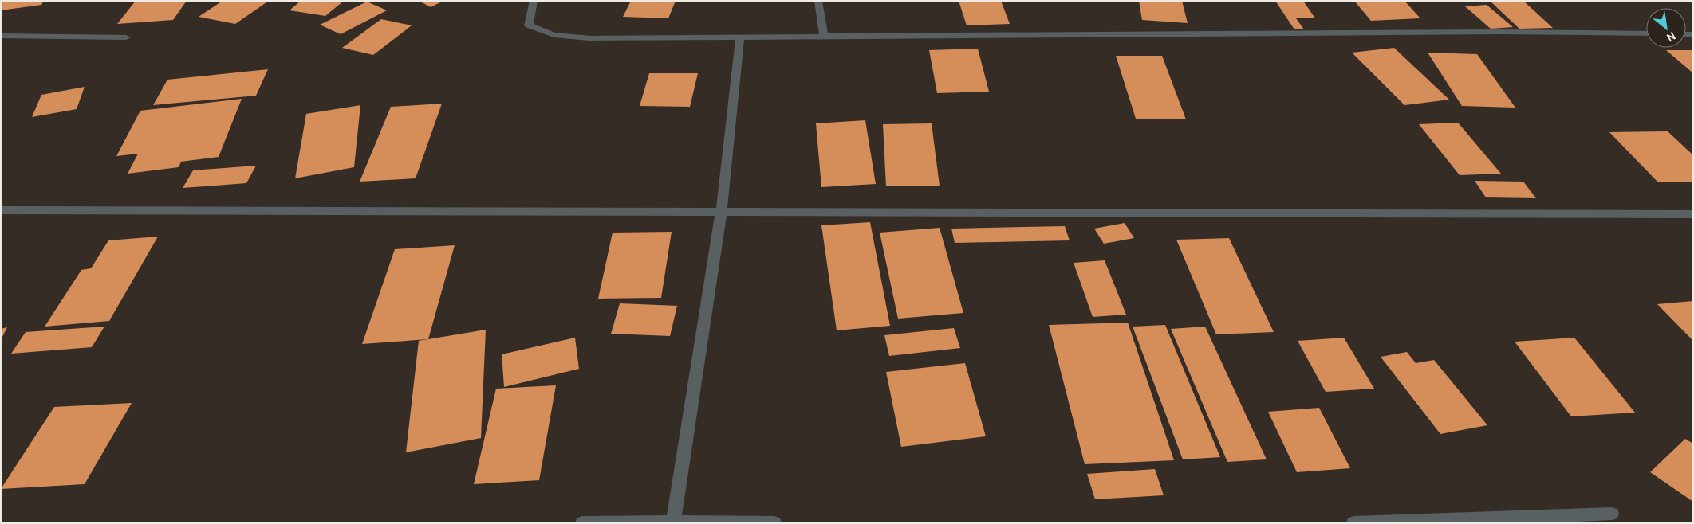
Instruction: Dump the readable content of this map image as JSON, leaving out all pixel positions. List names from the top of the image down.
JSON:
{
  "north": "bottom right"
}
